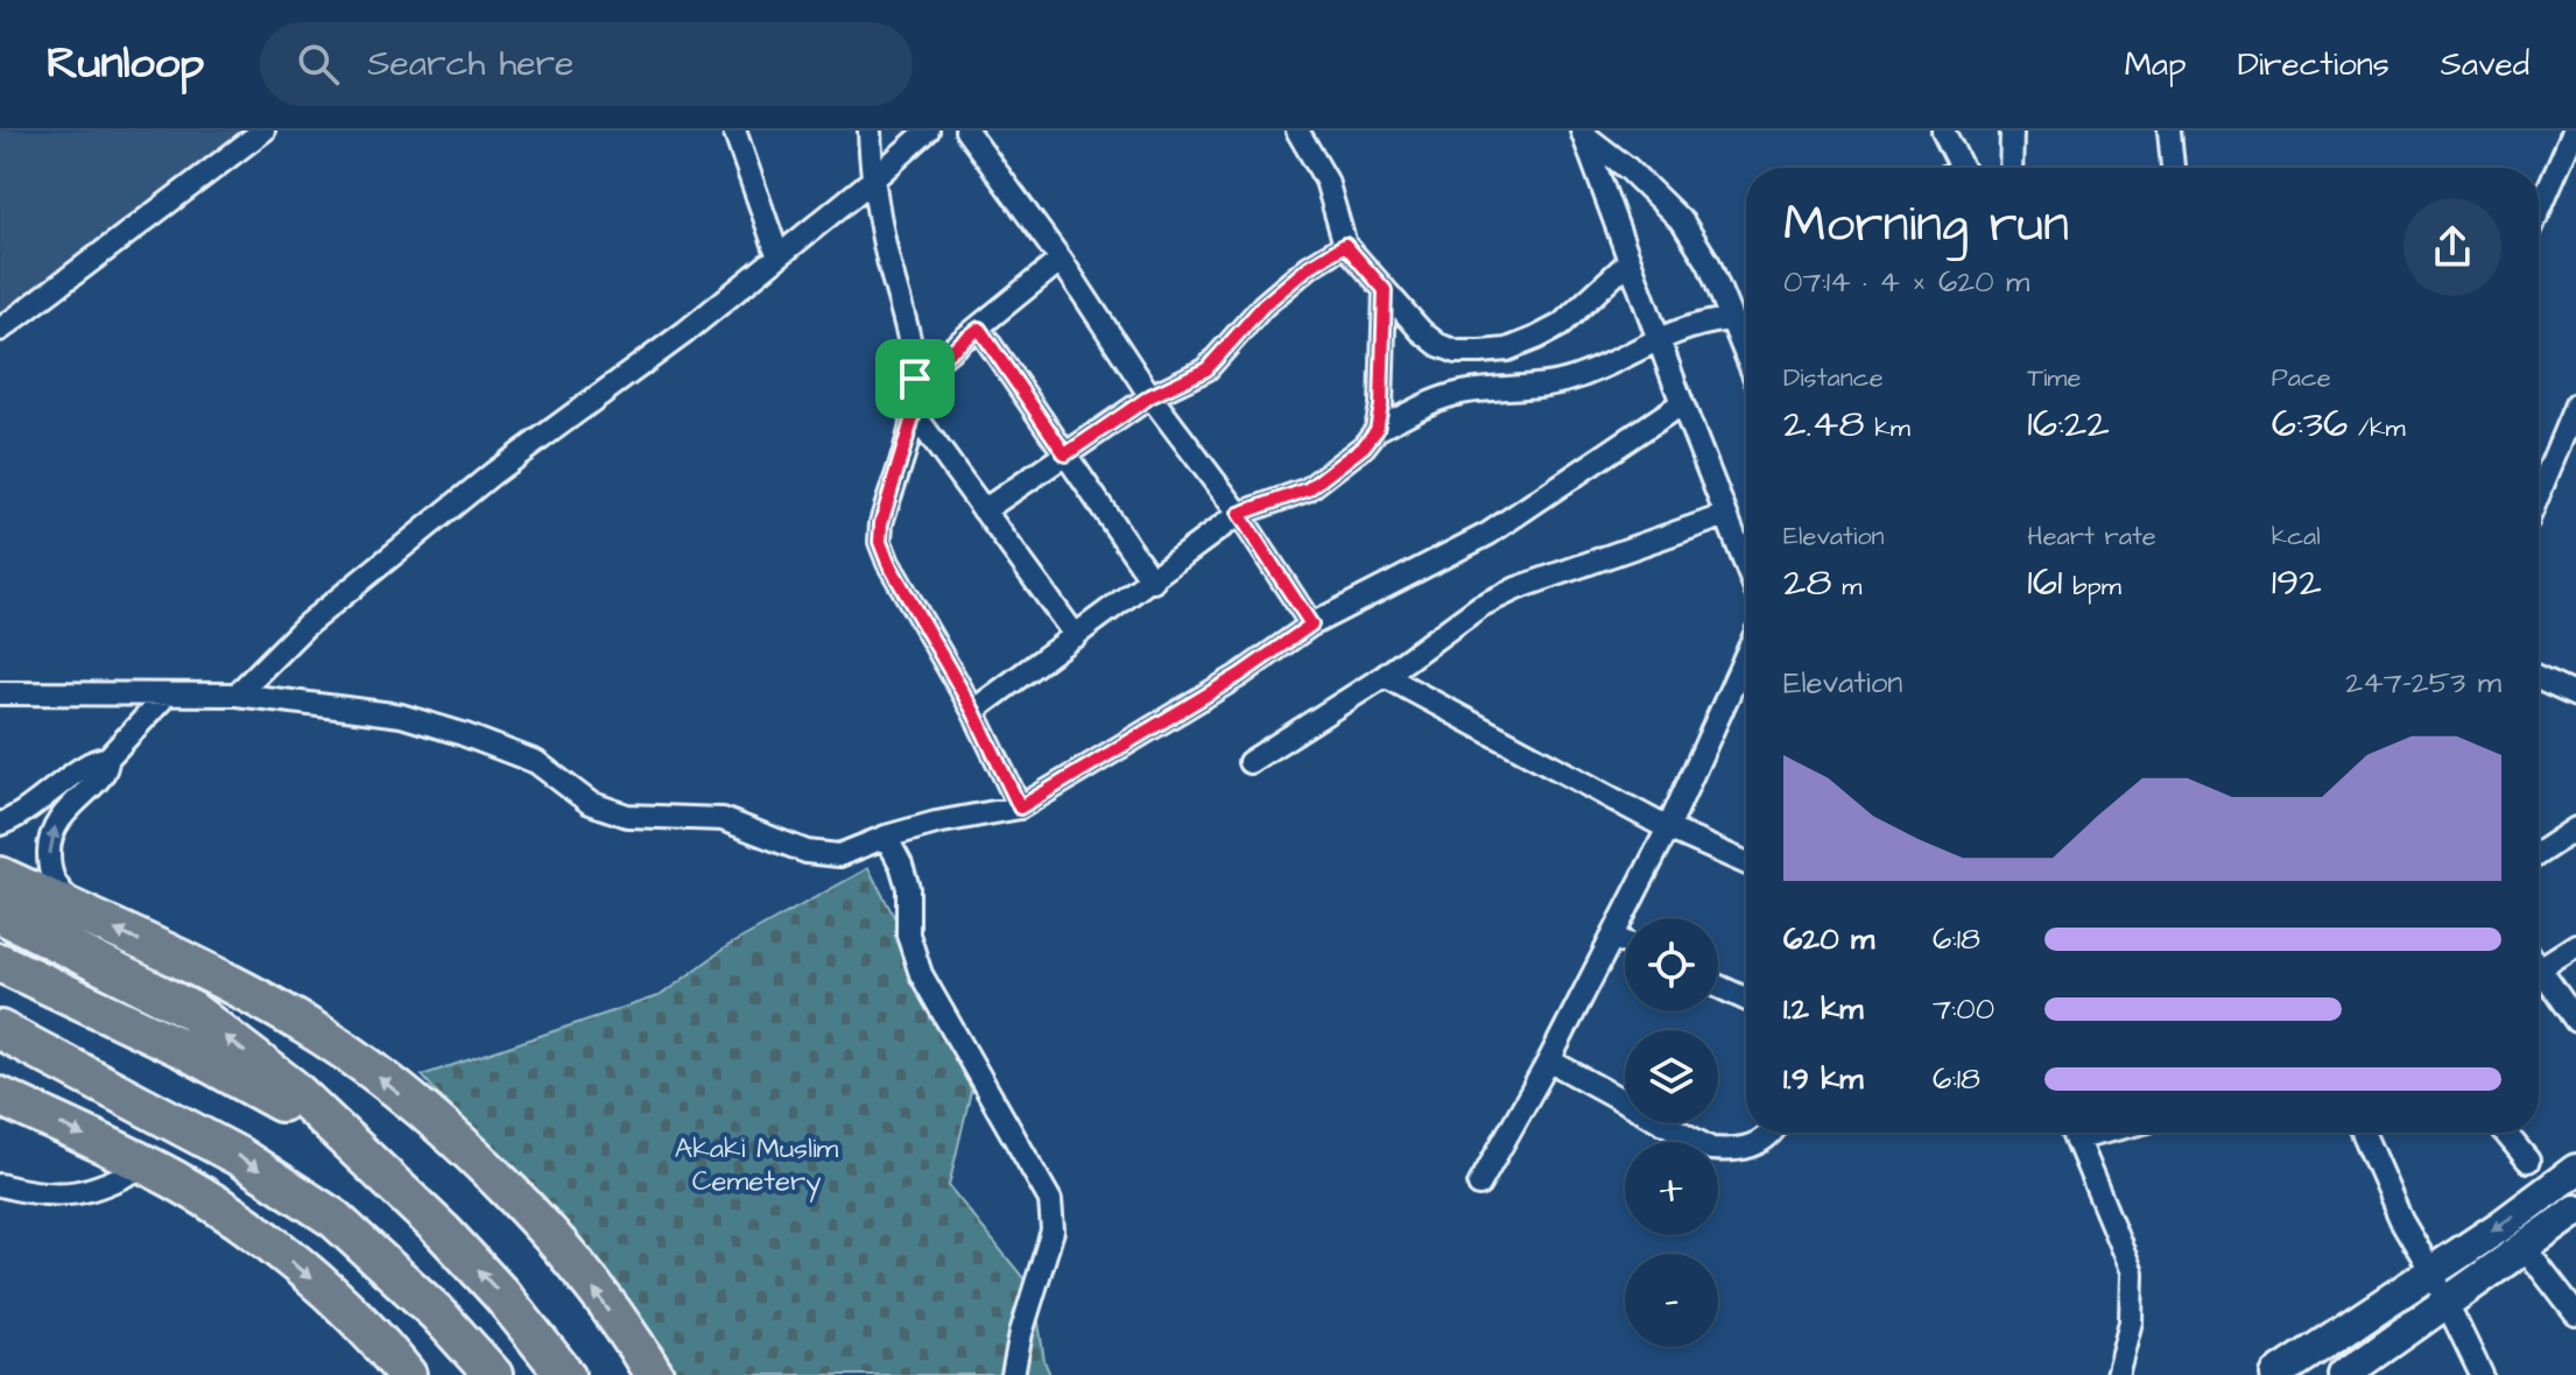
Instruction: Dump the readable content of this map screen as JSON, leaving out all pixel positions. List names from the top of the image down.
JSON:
{
  "parks": ["Akaki Muslim Cemetery"],
  "page": {
    "header": "Runloop",
    "search": "Search here",
    "nav": ["Map", "Directions", "Saved"],
    "heading": ["Morning run", "07:14 · 4 × 620 m"],
    "stats": [
      ["Distance", "2.48 km"],
      ["Time", "16:22"],
      ["Pace", "6:36 /km"],
      ["Elevation", "28 m"],
      ["Heart rate", "161 bpm"],
      ["kcal", "192"]
    ],
    "chart": ["Elevation", "247–253 m"],
    "list": [
      {
        "name": "620 m",
        "note": "6:18"
      },
      {
        "name": "1.2 km",
        "note": "7:00"
      },
      {
        "name": "1.9 km",
        "note": "6:18"
      }
    ],
    "map_buttons": ["+", "−"]
  }
}
